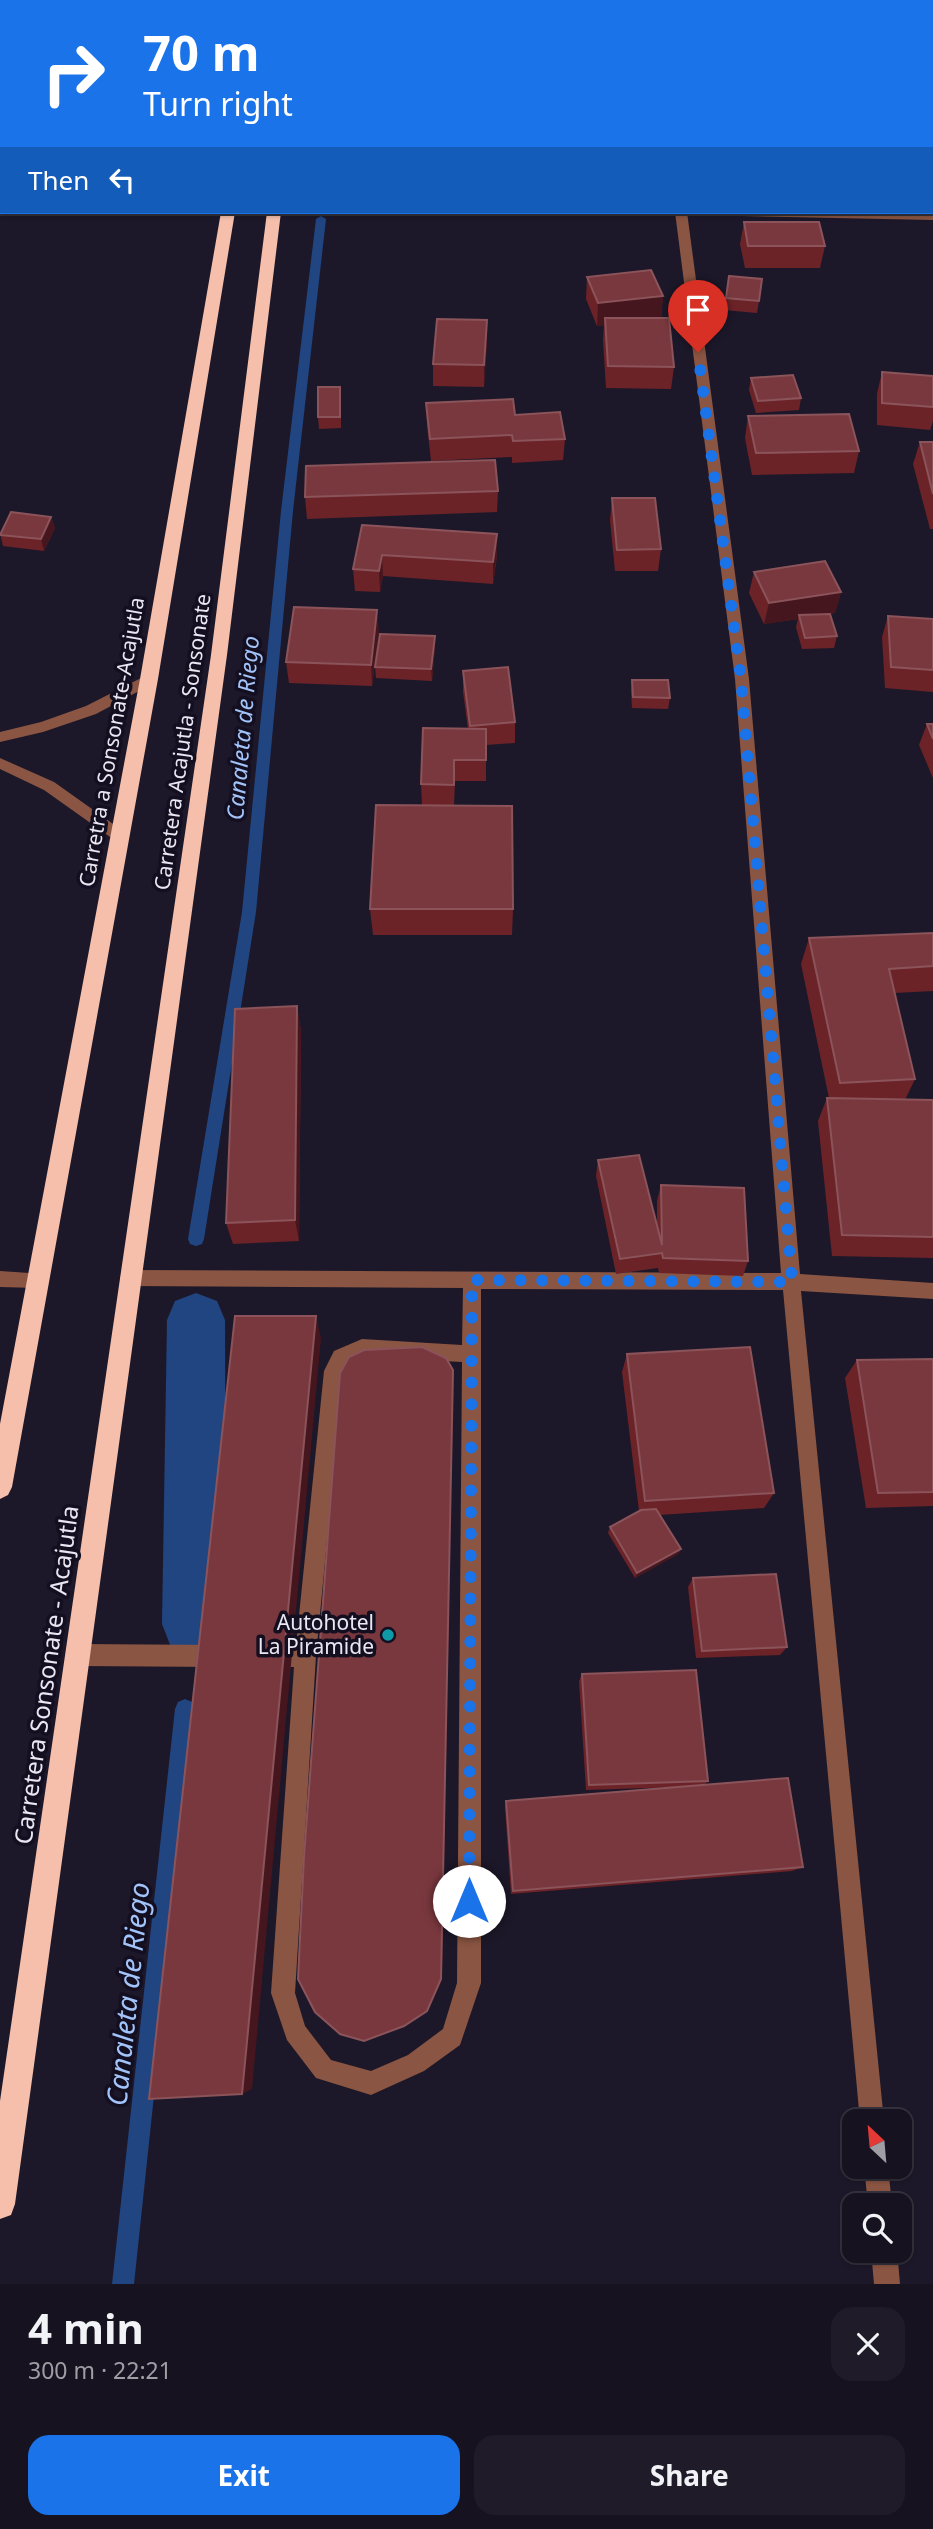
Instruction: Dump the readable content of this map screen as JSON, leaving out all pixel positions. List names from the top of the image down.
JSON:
{
  "streets": {
    "highway": ["Carretra a Sonsonate-Acajutla", "Carretera Acajutla - Sonsonate", "Carretera Sonsonate - Acajutla"]
  },
  "crossings": [
    ["Carretera Acajutla - Sonsonate", "Carretera Sonsonate - Acajutla"]
  ],
  "water": ["Canaleta de Riego"],
  "places": ["Autohotel La Piramide"],
  "north": "top left",
  "page": {
    "turn": ["70 m", "Turn right"],
    "then": "Then",
    "heading": ["4 min", "300 m · 22:21"],
    "buttons": ["Exit", "Share"]
  }
}
